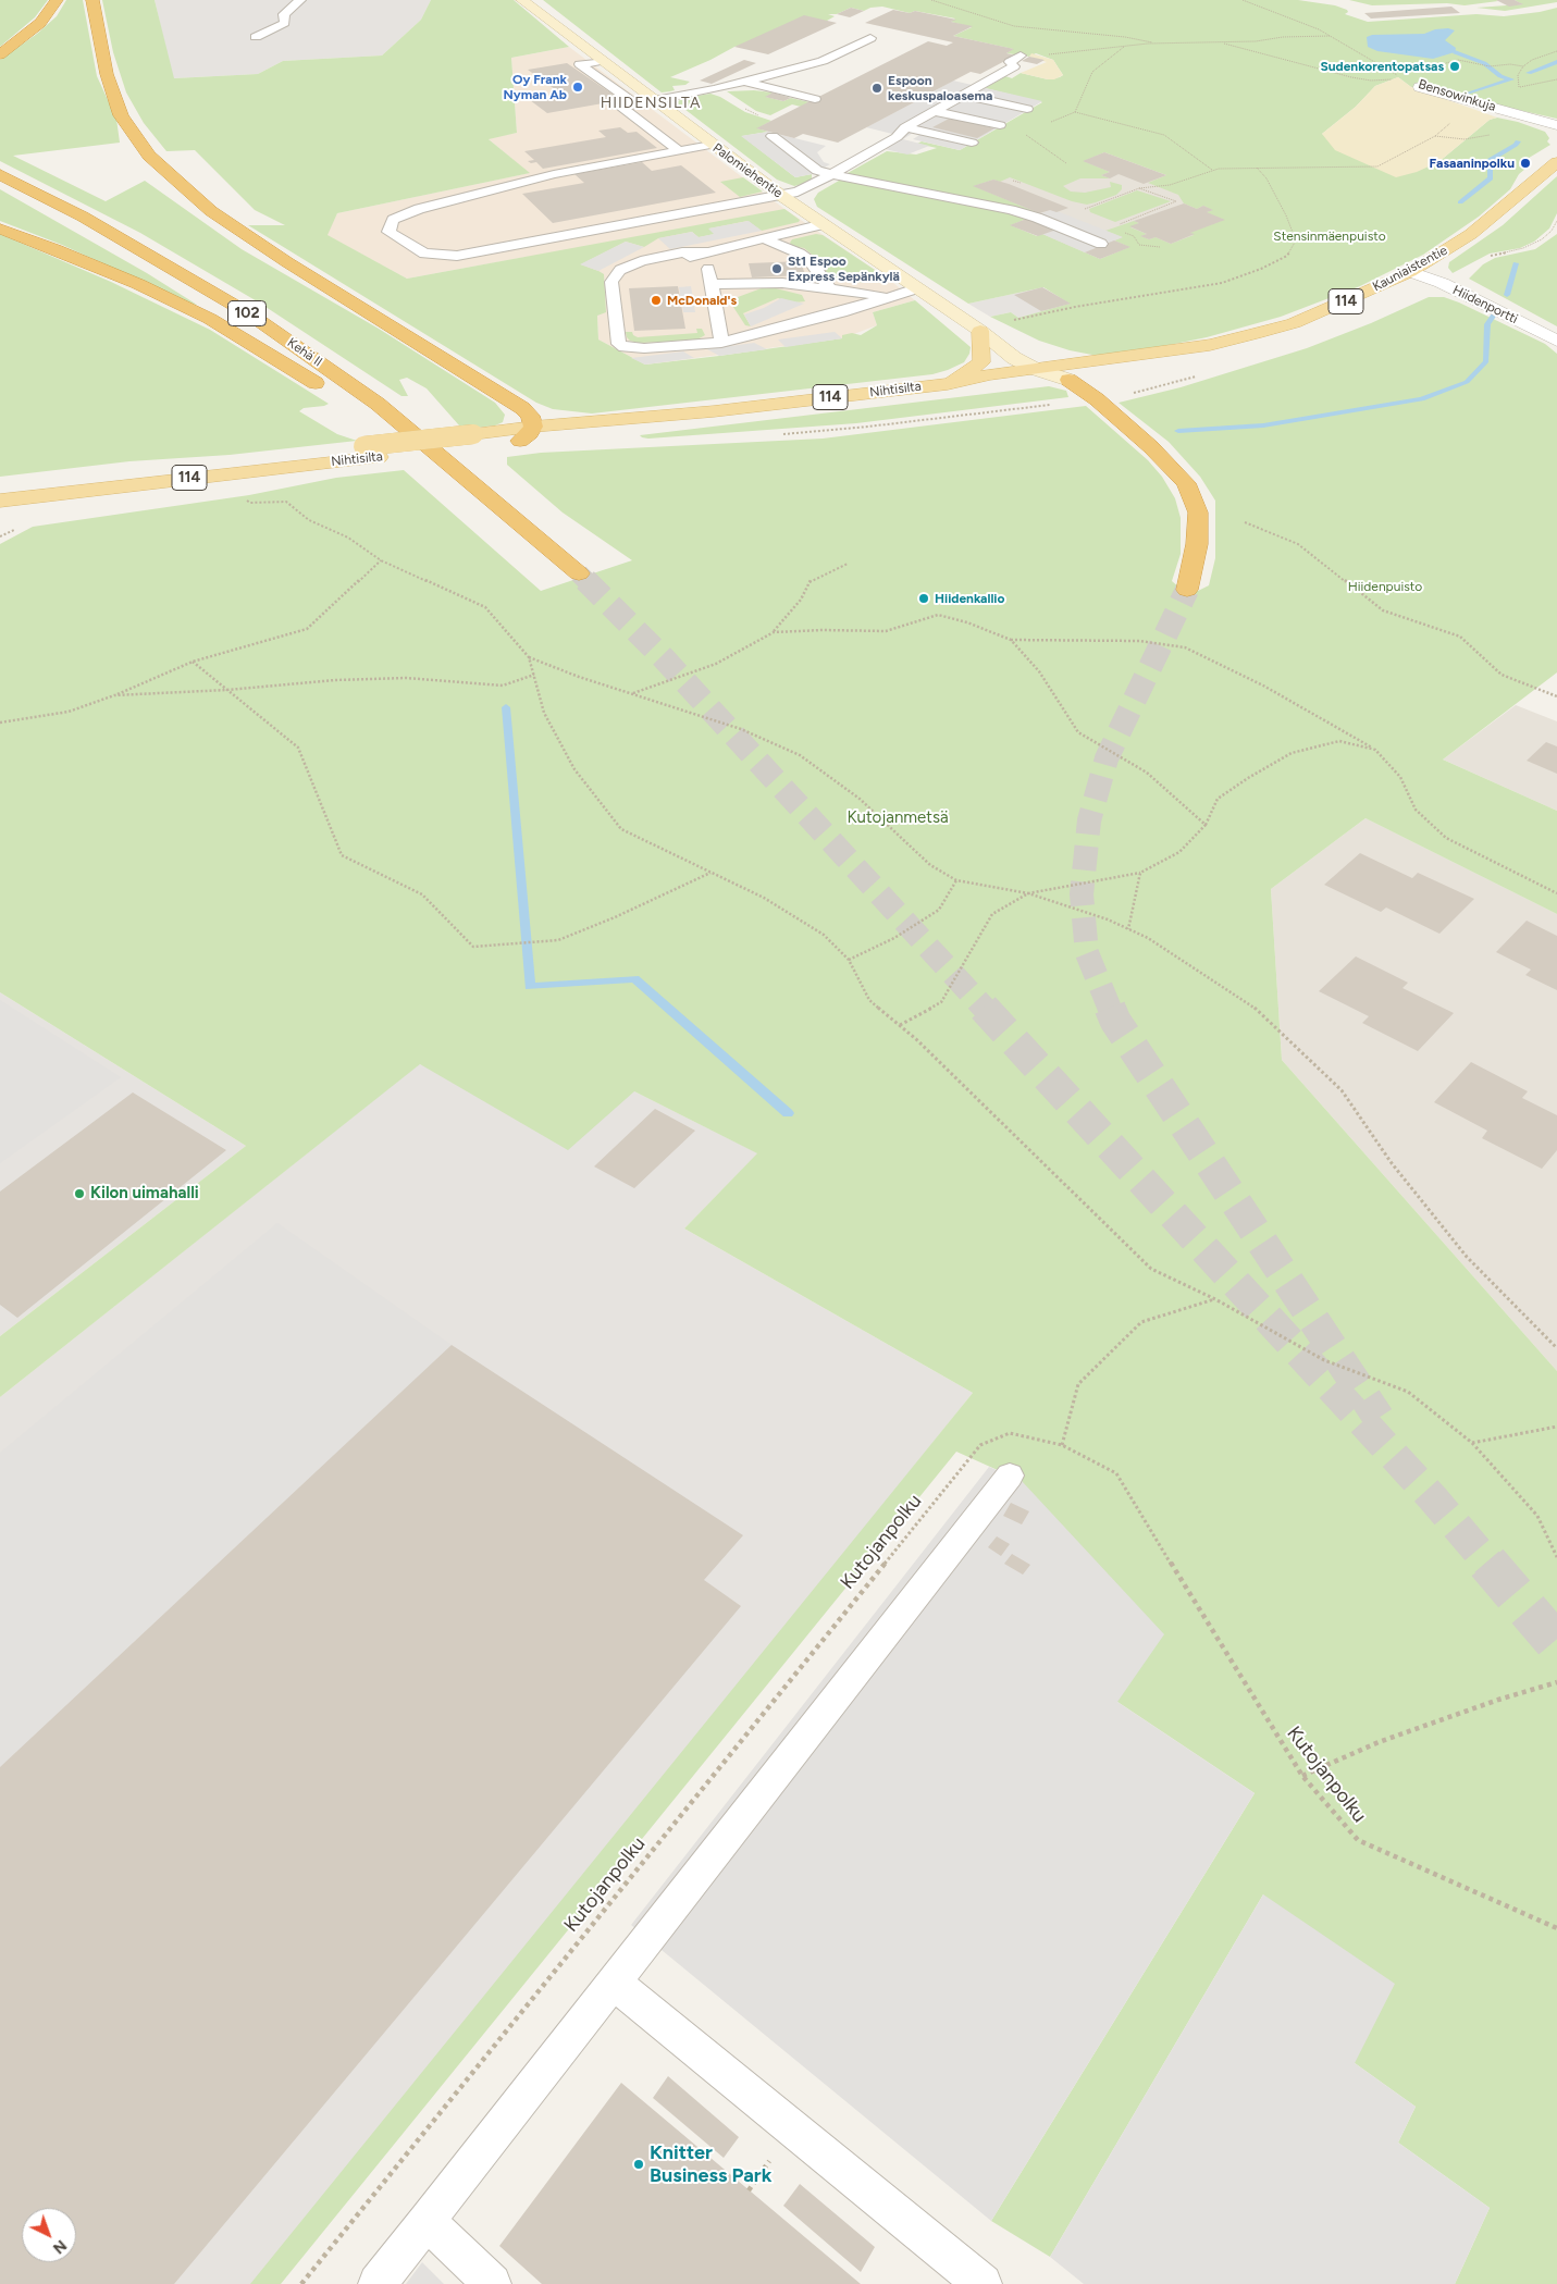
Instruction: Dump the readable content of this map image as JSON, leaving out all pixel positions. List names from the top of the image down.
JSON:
{
  "streets": {
    "highway": ["102", "Kehä II"],
    "main road": ["Kauniaistentie", "114", "Nihtisilta"],
    "street": ["Bensowinkuja", "Palomiehentie", "Hiidenportti"],
    "path": ["Kutojanpolku"]
  },
  "crossings": [
    ["Palomiehentie", "Kauniaistentie"],
    ["Palomiehentie", "Nihtisilta"],
    ["Kauniaistentie", "Hiidenportti"],
    ["Kauniaistentie", "Nihtisilta"]
  ],
  "districts": ["HIIDENSILTA"],
  "parks": ["Stensinmäenpuisto", "Hiidenpuisto", "Kutojanmetsä"],
  "places": [
    "Sudenkorentopatsas",
    "Oy Frank Nyman Ab",
    "Espoon keskuspaloasema",
    "Fasaaninpolku",
    "St1 Espoo Express Sepänkylä",
    "McDonald's",
    "Hiidenkallio",
    "Kilon uimahalli",
    "Knitter Business Park"
  ],
  "north": "bottom right"
}
